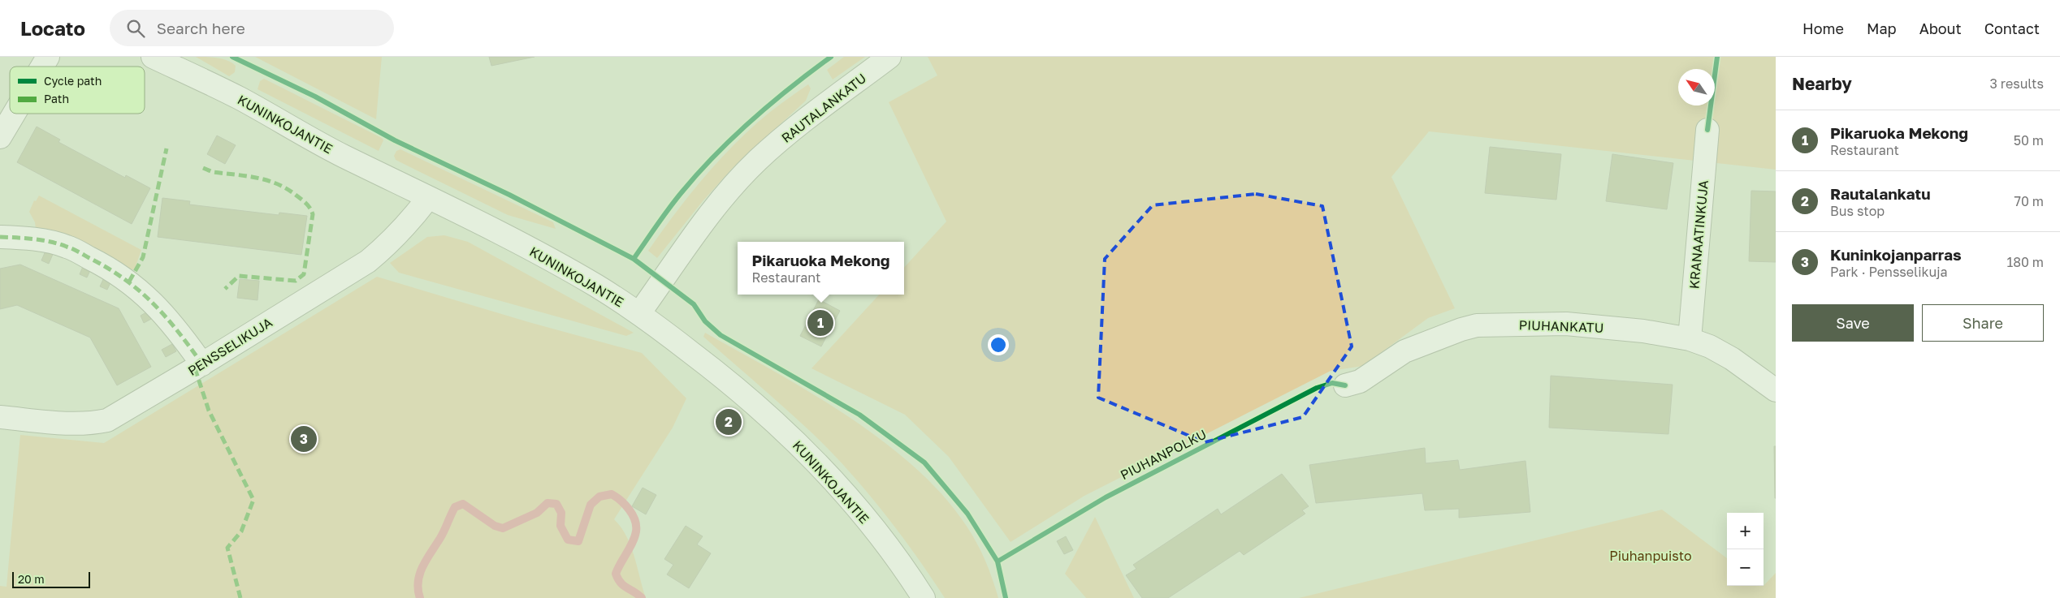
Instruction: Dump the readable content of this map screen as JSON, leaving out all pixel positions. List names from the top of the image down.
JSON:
{
  "streets": {
    "street": [
      "RAUTALANKATU",
      "KUNINKOJANTIE",
      "KRANAATINKUJA",
      "PIUHANKATU",
      "PENSSELIKUJA"
    ],
    "cycle path": ["PIUHANPOLKU"]
  },
  "crossings": [
    ["RAUTALANKATU", "KUNINKOJANTIE"],
    ["KUNINKOJANTIE", "PENSSELIKUJA"],
    ["KRANAATINKUJA", "PIUHANKATU"]
  ],
  "parks": ["Piuhanpuisto"],
  "legend": ["Cycle path", "Path"],
  "scale_bar": "20 m",
  "north": "top left",
  "page": {
    "header": "Locato",
    "search": "Search here",
    "nav": [
      "Home",
      "Map",
      "About",
      "Contact"
    ],
    "heading": ["Nearby", "3 results"],
    "list": [
      {
        "mark": "1",
        "name": "Pikaruoka Mekong",
        "note": "Restaurant",
        "value": "50 m"
      },
      {
        "mark": "2",
        "name": "Rautalankatu",
        "note": "Bus stop",
        "value": "70 m"
      },
      {
        "mark": "3",
        "name": "Kuninkojanparras",
        "note": "Park · Pensselikuja",
        "value": "180 m"
      }
    ],
    "popup": ["Pikaruoka Mekong", "Restaurant"],
    "buttons": ["Save", "Share"],
    "pins": ["1", "2", "3"],
    "map_buttons": ["+", "−"],
    "scale": "20 m"
  }
}
